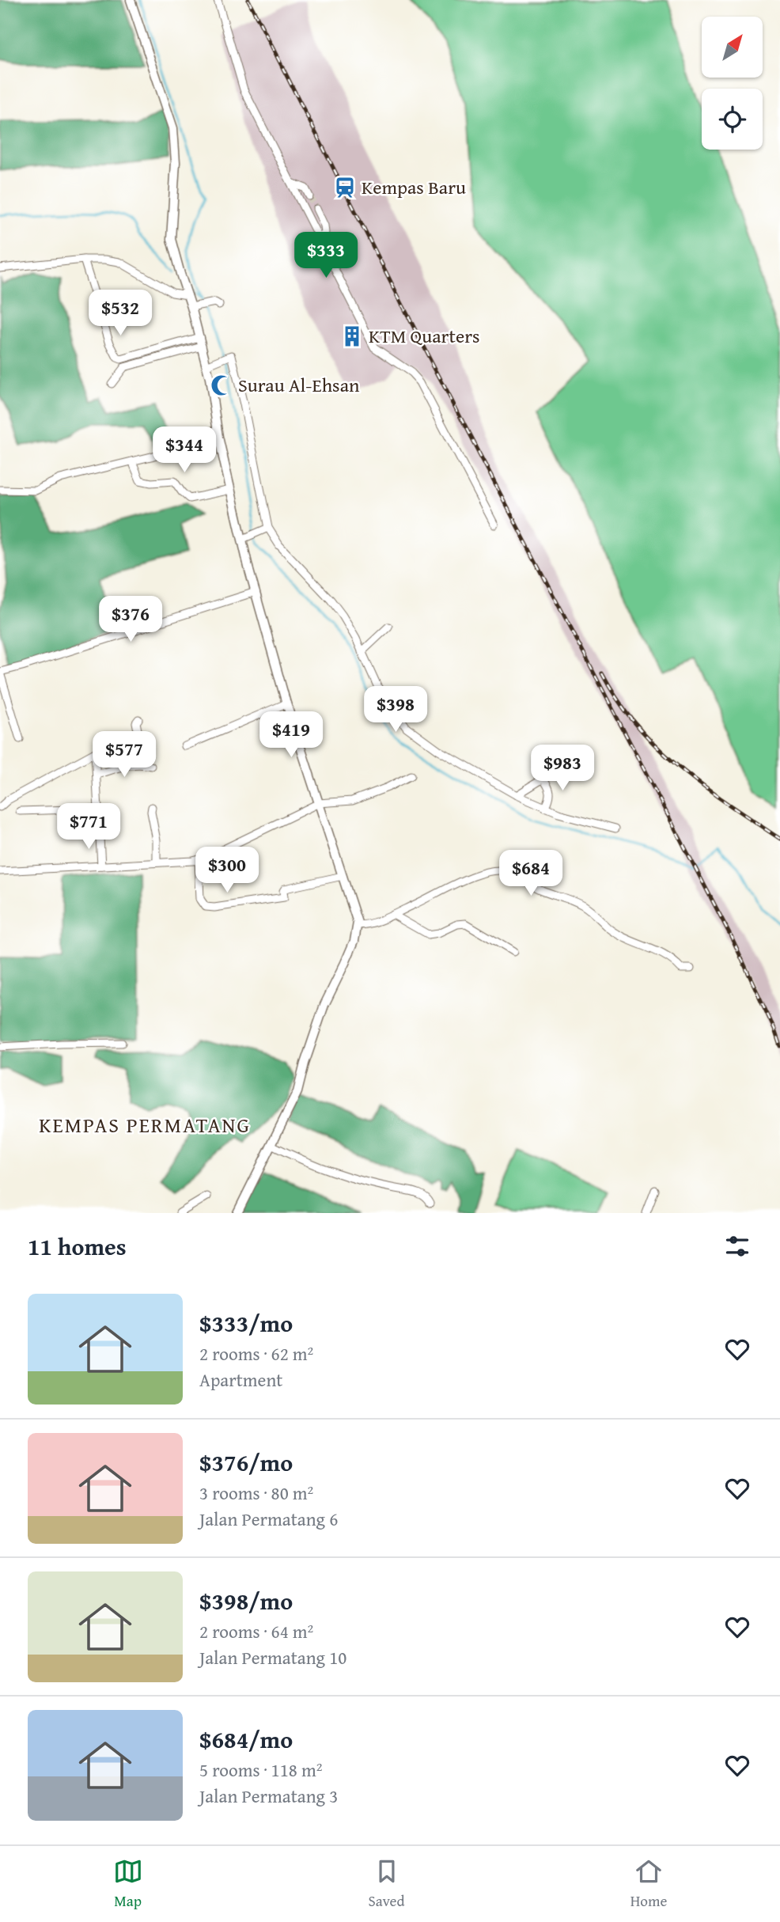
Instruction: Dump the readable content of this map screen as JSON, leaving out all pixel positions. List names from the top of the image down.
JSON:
{
  "districts": ["KEMPAS PERMATANG"],
  "places": {
    "station": ["Kempas Baru"],
    "building": ["KTM Quarters"],
    "mosque": ["Surau Al-Ehsan"]
  },
  "north": "top right",
  "page": {
    "price": [
      "$333",
      "$532",
      "$344",
      "$376",
      "$398",
      "$419",
      "$577",
      "$983",
      "$771",
      "$300",
      "$684"
    ],
    "heading": "11 homes",
    "list": [
      {
        "name": "$333/mo",
        "note": "2 rooms · 62 m² · Apartment"
      },
      {
        "name": "$376/mo",
        "note": "3 rooms · 80 m² · Jalan Permatang 6"
      },
      {
        "name": "$398/mo",
        "note": "2 rooms · 64 m² · Jalan Permatang 10"
      },
      {
        "name": "$684/mo",
        "note": "5 rooms · 118 m² · Jalan Permatang 3"
      }
    ],
    "tabs": ["Map", "Saved", "Home"]
  }
}
